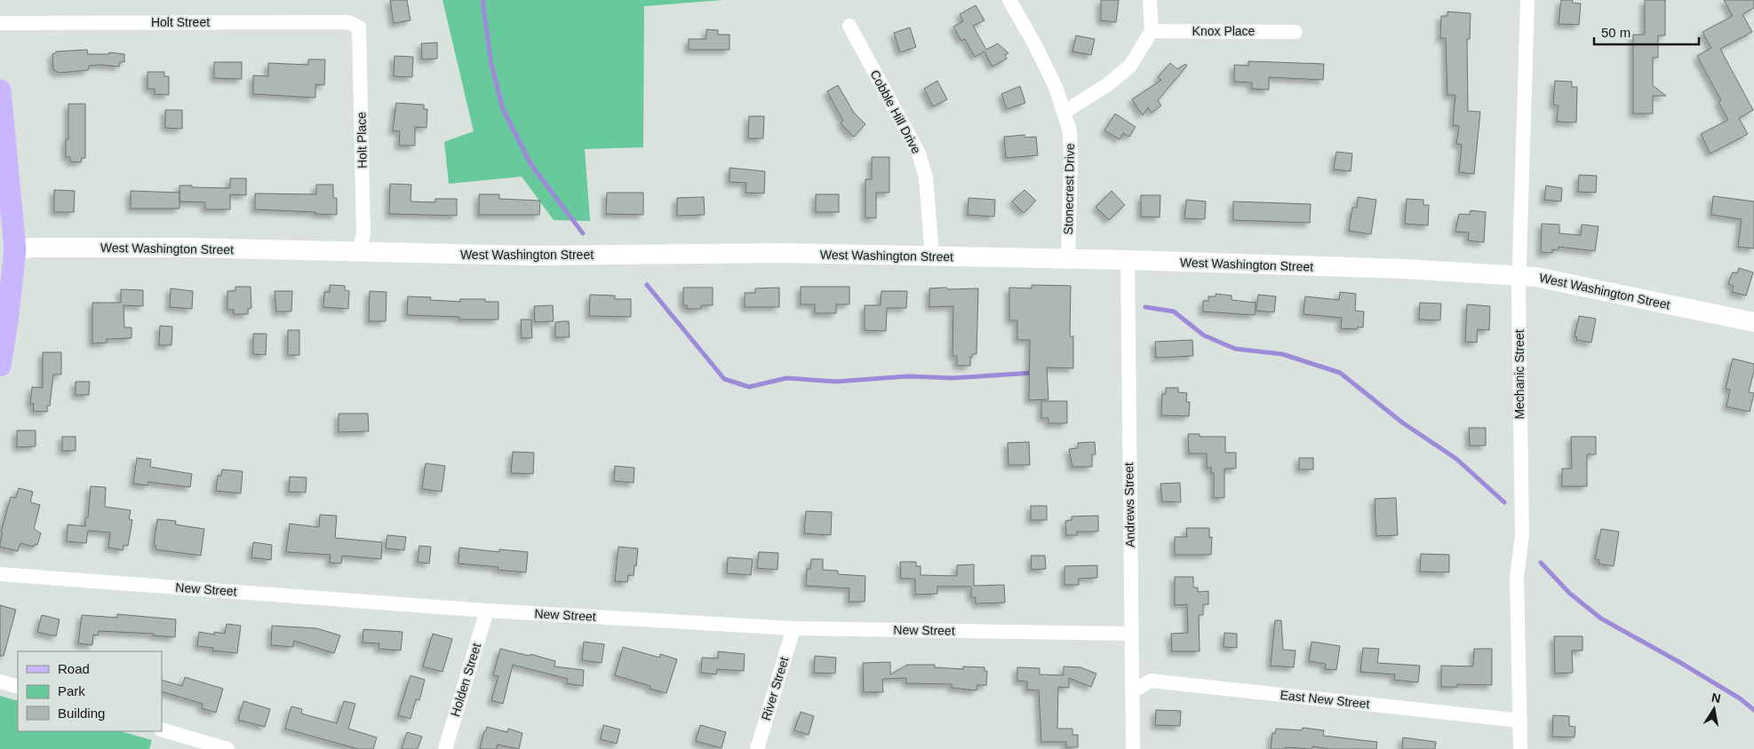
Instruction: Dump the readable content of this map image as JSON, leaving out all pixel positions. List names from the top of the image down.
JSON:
{
  "streets": {
    "main road": ["West Washington Street"],
    "street": [
      "Holt Street",
      "Knox Place",
      "Cobble Hill Drive",
      "Holt Place",
      "Stonecrest Drive",
      "Mechanic Street",
      "Andrews Street",
      "New Street",
      "Holden Street",
      "River Street",
      "East New Street"
    ]
  },
  "crossings": [
    ["Holt Street", "Holt Place"],
    ["Cobble Hill Drive", "West Washington Street"],
    ["Holt Place", "West Washington Street"],
    ["Stonecrest Drive", "West Washington Street"],
    ["West Washington Street", "Mechanic Street"],
    ["West Washington Street", "Andrews Street"],
    ["Mechanic Street", "East New Street"],
    ["Andrews Street", "New Street"],
    ["Andrews Street", "East New Street"],
    ["New Street", "Holden Street"],
    ["New Street", "River Street"]
  ],
  "legend": ["Road", "Park", "Building"],
  "scale_bar": "50 m",
  "north": "top"
}
